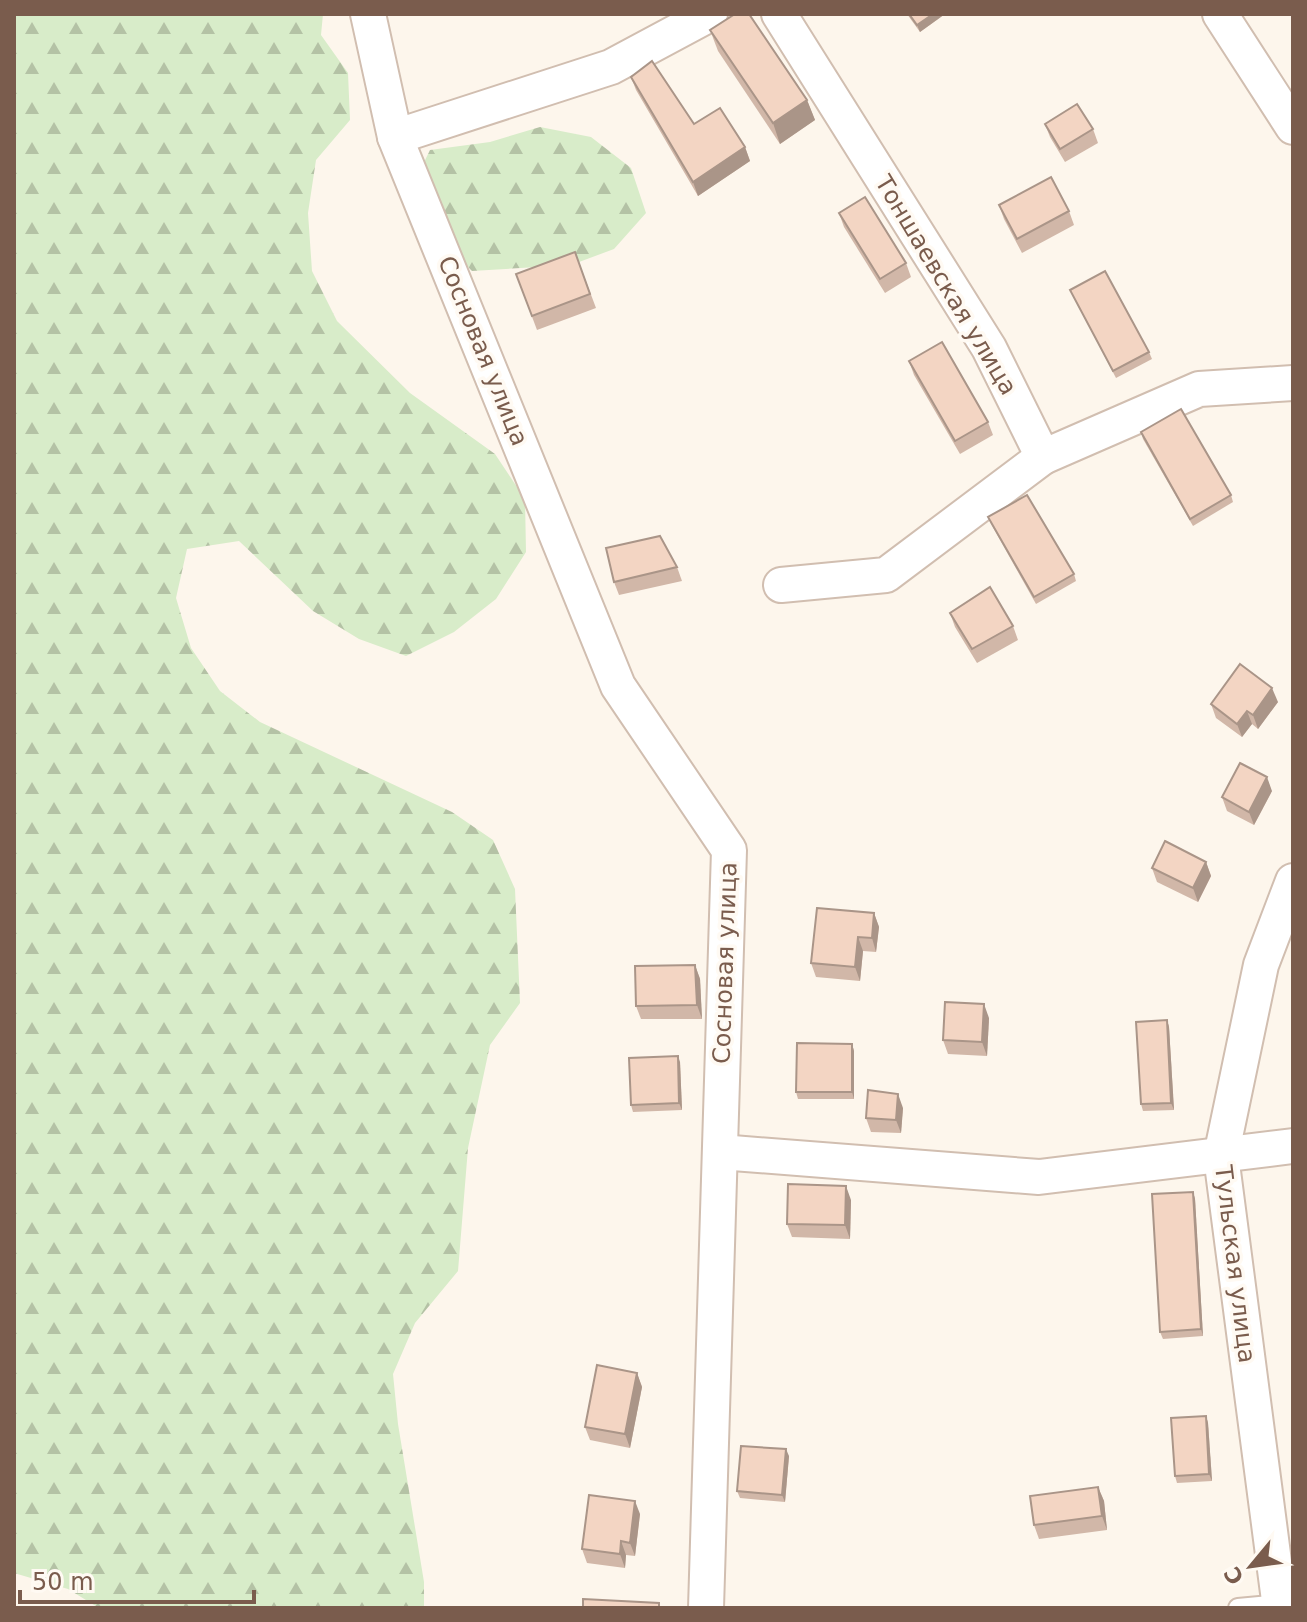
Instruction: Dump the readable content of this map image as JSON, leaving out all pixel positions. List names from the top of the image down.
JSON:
{
  "streets": {
    "street": ["Тоншаевская улица", "Сосновая улица", "Тульская улица"]
  },
  "scale_bar": "50 m",
  "north": "bottom left"
}
